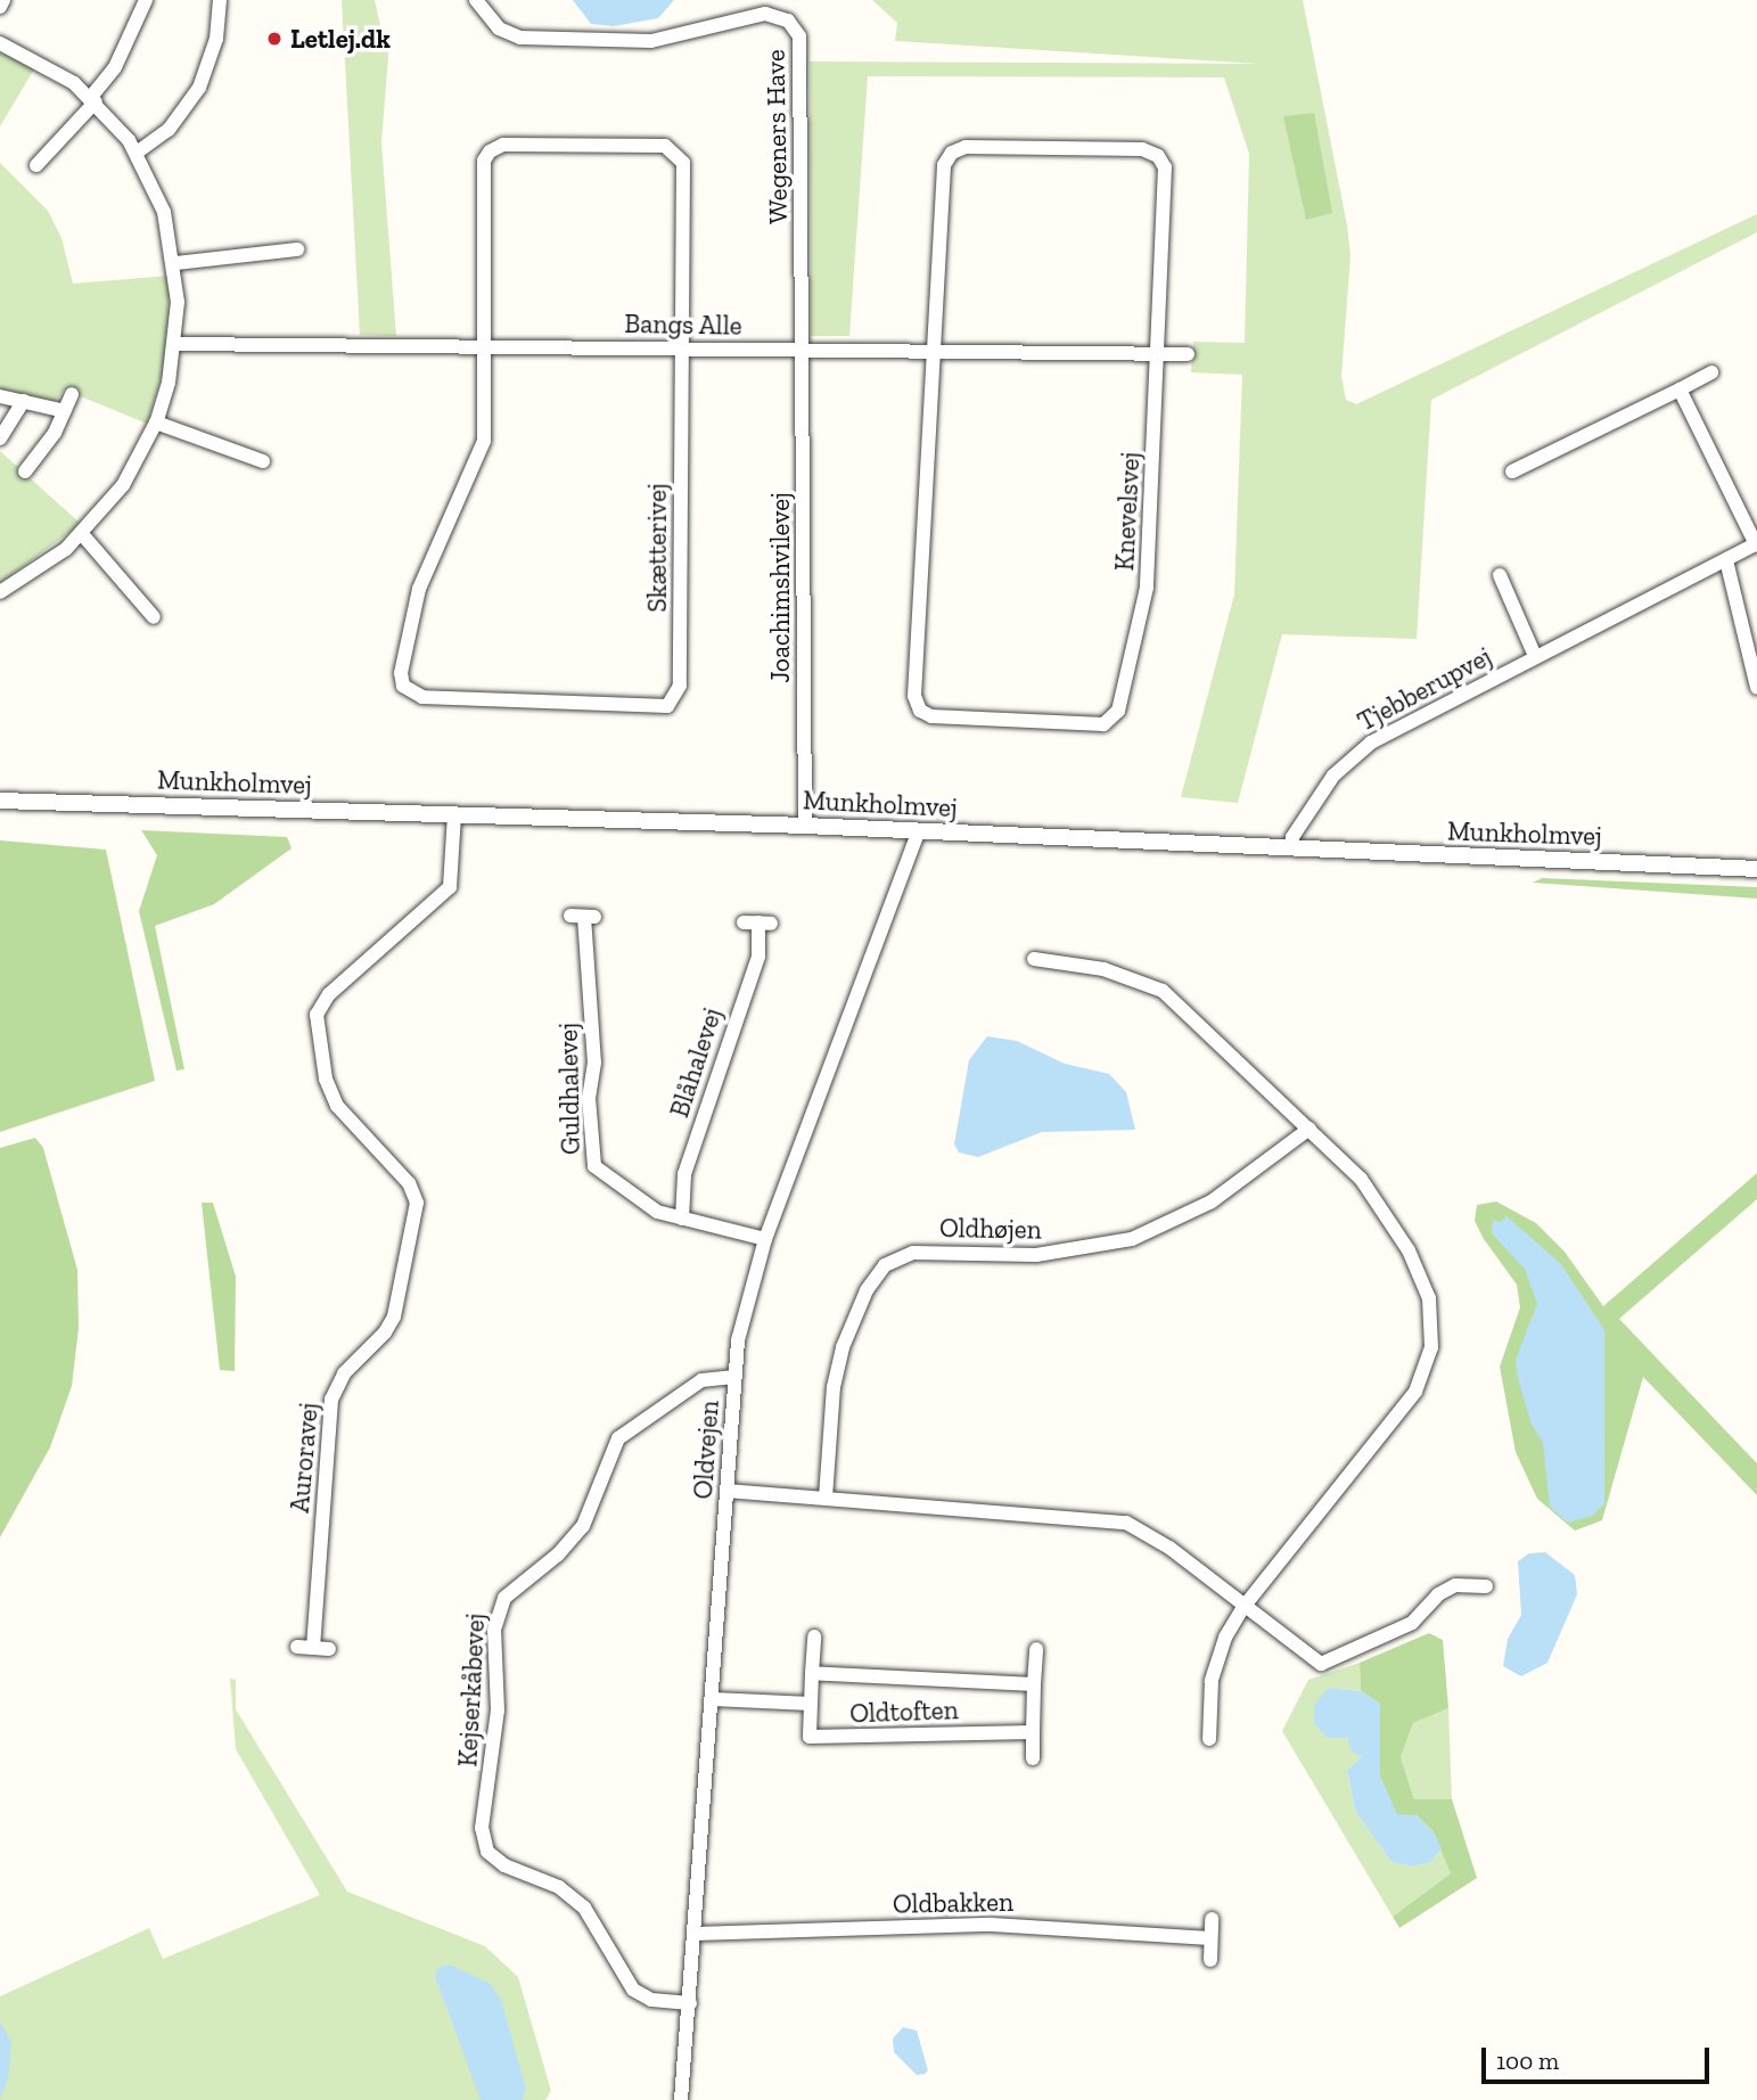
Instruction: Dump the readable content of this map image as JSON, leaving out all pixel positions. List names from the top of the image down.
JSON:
{
  "streets": {
    "street": [
      "Wegeners Have",
      "Bangs Alle",
      "Knevelsvej",
      "Skætterivej",
      "Joachimshvilevej",
      "Tjebberupvej",
      "Munkholmvej",
      "Blåhalevej",
      "Guldhalevej",
      "Oldhøjen",
      "Oldvejen",
      "Auroravej",
      "Kejserkåbevej",
      "Oldtoften",
      "Oldbakken"
    ]
  },
  "crossings": [
    ["Wegeners Have", "Bangs Alle"],
    ["Wegeners Have", "Joachimshvilevej"],
    ["Bangs Alle", "Knevelsvej"],
    ["Bangs Alle", "Skætterivej"],
    ["Bangs Alle", "Joachimshvilevej"],
    ["Joachimshvilevej", "Munkholmvej"],
    ["Tjebberupvej", "Munkholmvej"],
    ["Munkholmvej", "Oldvejen"],
    ["Munkholmvej", "Auroravej"],
    ["Blåhalevej", "Guldhalevej"],
    ["Guldhalevej", "Oldvejen"],
    ["Oldvejen", "Kejserkåbevej"],
    ["Oldvejen", "Oldtoften"],
    ["Oldvejen", "Oldbakken"]
  ],
  "places": ["Letlej.dk"],
  "scale_bar": "100 m"
}
